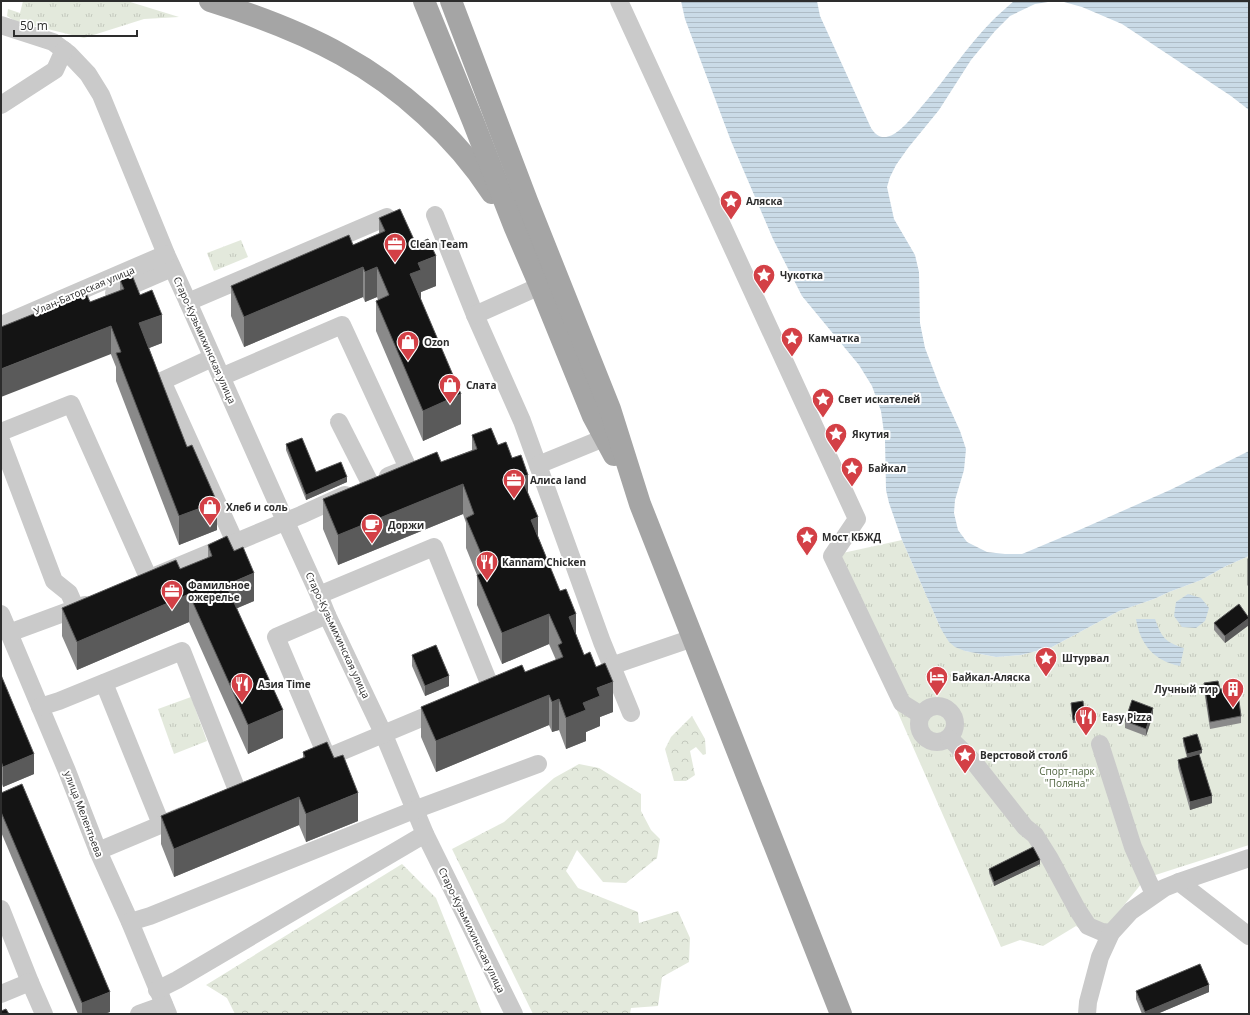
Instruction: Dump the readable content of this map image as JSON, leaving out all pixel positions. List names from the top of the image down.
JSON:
{
  "streets": {
    "street": ["Улан-Баторская улица", "Старо-Кузьмихинская улица", "улица Мелентьева"]
  },
  "crossings": [
    ["Улан-Баторская улица", "Старо-Кузьмихинская улица"]
  ],
  "parks": ["Спорт-парк \"Поляна\""],
  "places": {
    "place": [
      "Аляска",
      "Чукотка",
      "Камчатка",
      "Свет искателей",
      "Якутия",
      "Байкал",
      "Мост КБЖД",
      "Штурвал",
      "Верстовой столб"
    ],
    "office": ["Clean Team", "Алиса land", "Фамильное ожерелье"],
    "shop": ["Ozon", "Слата", "Хлеб и соль"],
    "cafe": ["Доржи"],
    "restaurant": ["Kannam Chicken", "Азия Time", "Easy Pizza"],
    "hotel": ["Байкал-Аляска"],
    "building": ["Лучный тир"]
  },
  "scale_bar": "50 m"
}
